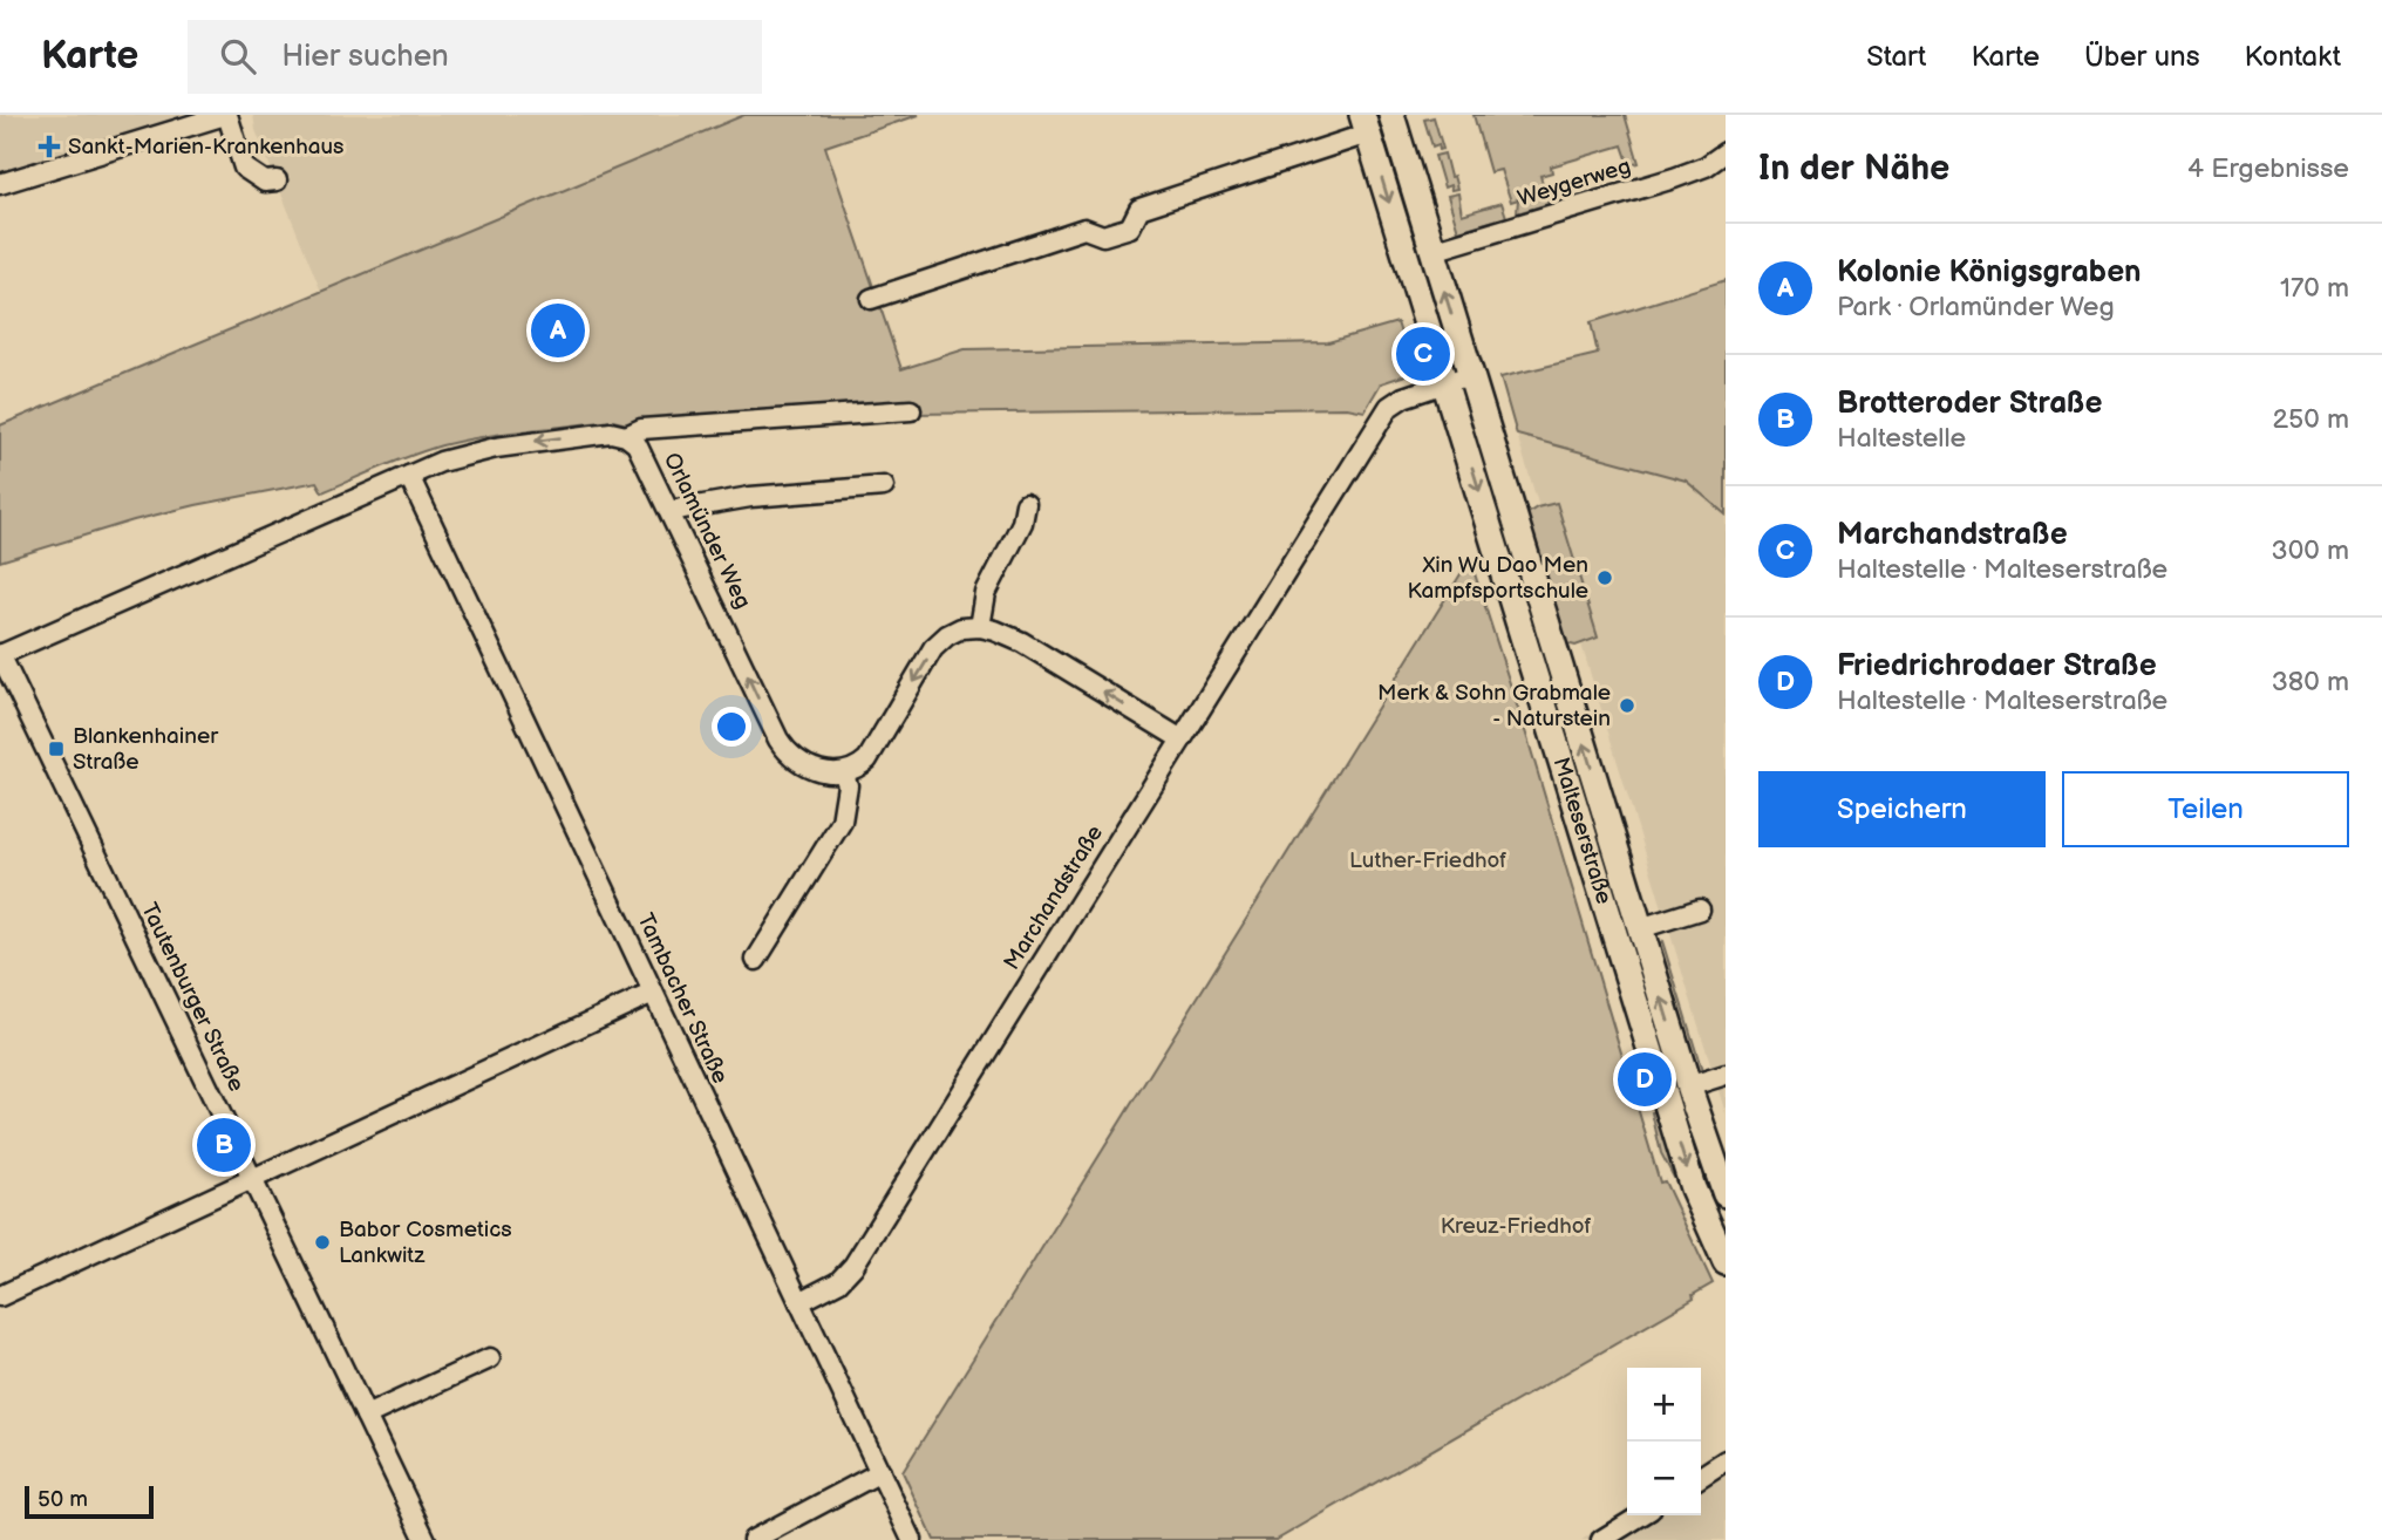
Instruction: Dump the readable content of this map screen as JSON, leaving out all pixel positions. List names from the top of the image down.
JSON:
{
  "streets": {
    "main road": ["Malteserstraße"],
    "street": [
      "Weygerweg",
      "Orlamünder Weg",
      "Marchandstraße",
      "Tautenburger Straße",
      "Tambacher Straße"
    ]
  },
  "crossings": [
    ["Weygerweg", "Malteserstraße"],
    ["Malteserstraße", "Marchandstraße"],
    ["Marchandstraße", "Tambacher Straße"]
  ],
  "one_way": ["Orlamünder Weg"],
  "parks": ["Luther-Friedhof", "Kreuz-Friedhof"],
  "places": {
    "health": ["Sankt-Marien-Krankenhaus"],
    "other": ["Xin Wu Dao Men Kampfsportschule", "Merk & Sohn Grabmale - Naturstein", "Babor Cosmetics Lankwitz"],
    "transit": ["Blankenhainer Straße"]
  },
  "scale_bar": "50 m",
  "page": {
    "header": "Karte",
    "search": "Hier suchen",
    "nav": [
      "Start",
      "Karte",
      "Über uns",
      "Kontakt"
    ],
    "heading": ["In der Nähe", "4 Ergebnisse"],
    "list": [
      {
        "mark": "A",
        "name": "Kolonie Königsgraben",
        "note": "Park · Orlamünder Weg",
        "value": "170 m"
      },
      {
        "mark": "B",
        "name": "Brotteroder Straße",
        "note": "Haltestelle",
        "value": "250 m"
      },
      {
        "mark": "C",
        "name": "Marchandstraße",
        "note": "Haltestelle · Malteserstraße",
        "value": "300 m"
      },
      {
        "mark": "D",
        "name": "Friedrichrodaer Straße",
        "note": "Haltestelle · Malteserstraße",
        "value": "380 m"
      }
    ],
    "pins": [
      "A",
      "C",
      "D",
      "B"
    ],
    "buttons": ["Speichern", "Teilen"],
    "map_buttons": ["+", "−"],
    "scale": "50 m"
  }
}
